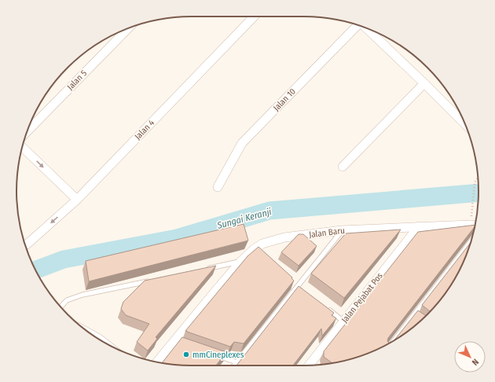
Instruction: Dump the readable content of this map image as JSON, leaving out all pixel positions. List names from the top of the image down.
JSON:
{
  "streets": {
    "street": [
      "Jalan 5",
      "Jalan 10",
      "Jalan 4",
      "Jalan Baru",
      "Jalan Pejabat Pos"
    ]
  },
  "crossings": [
    ["Jalan Baru", "Jalan Pejabat Pos"]
  ],
  "water": ["Sungai Keranji"],
  "places": ["mmCineplexes"],
  "north": "bottom right"
}
